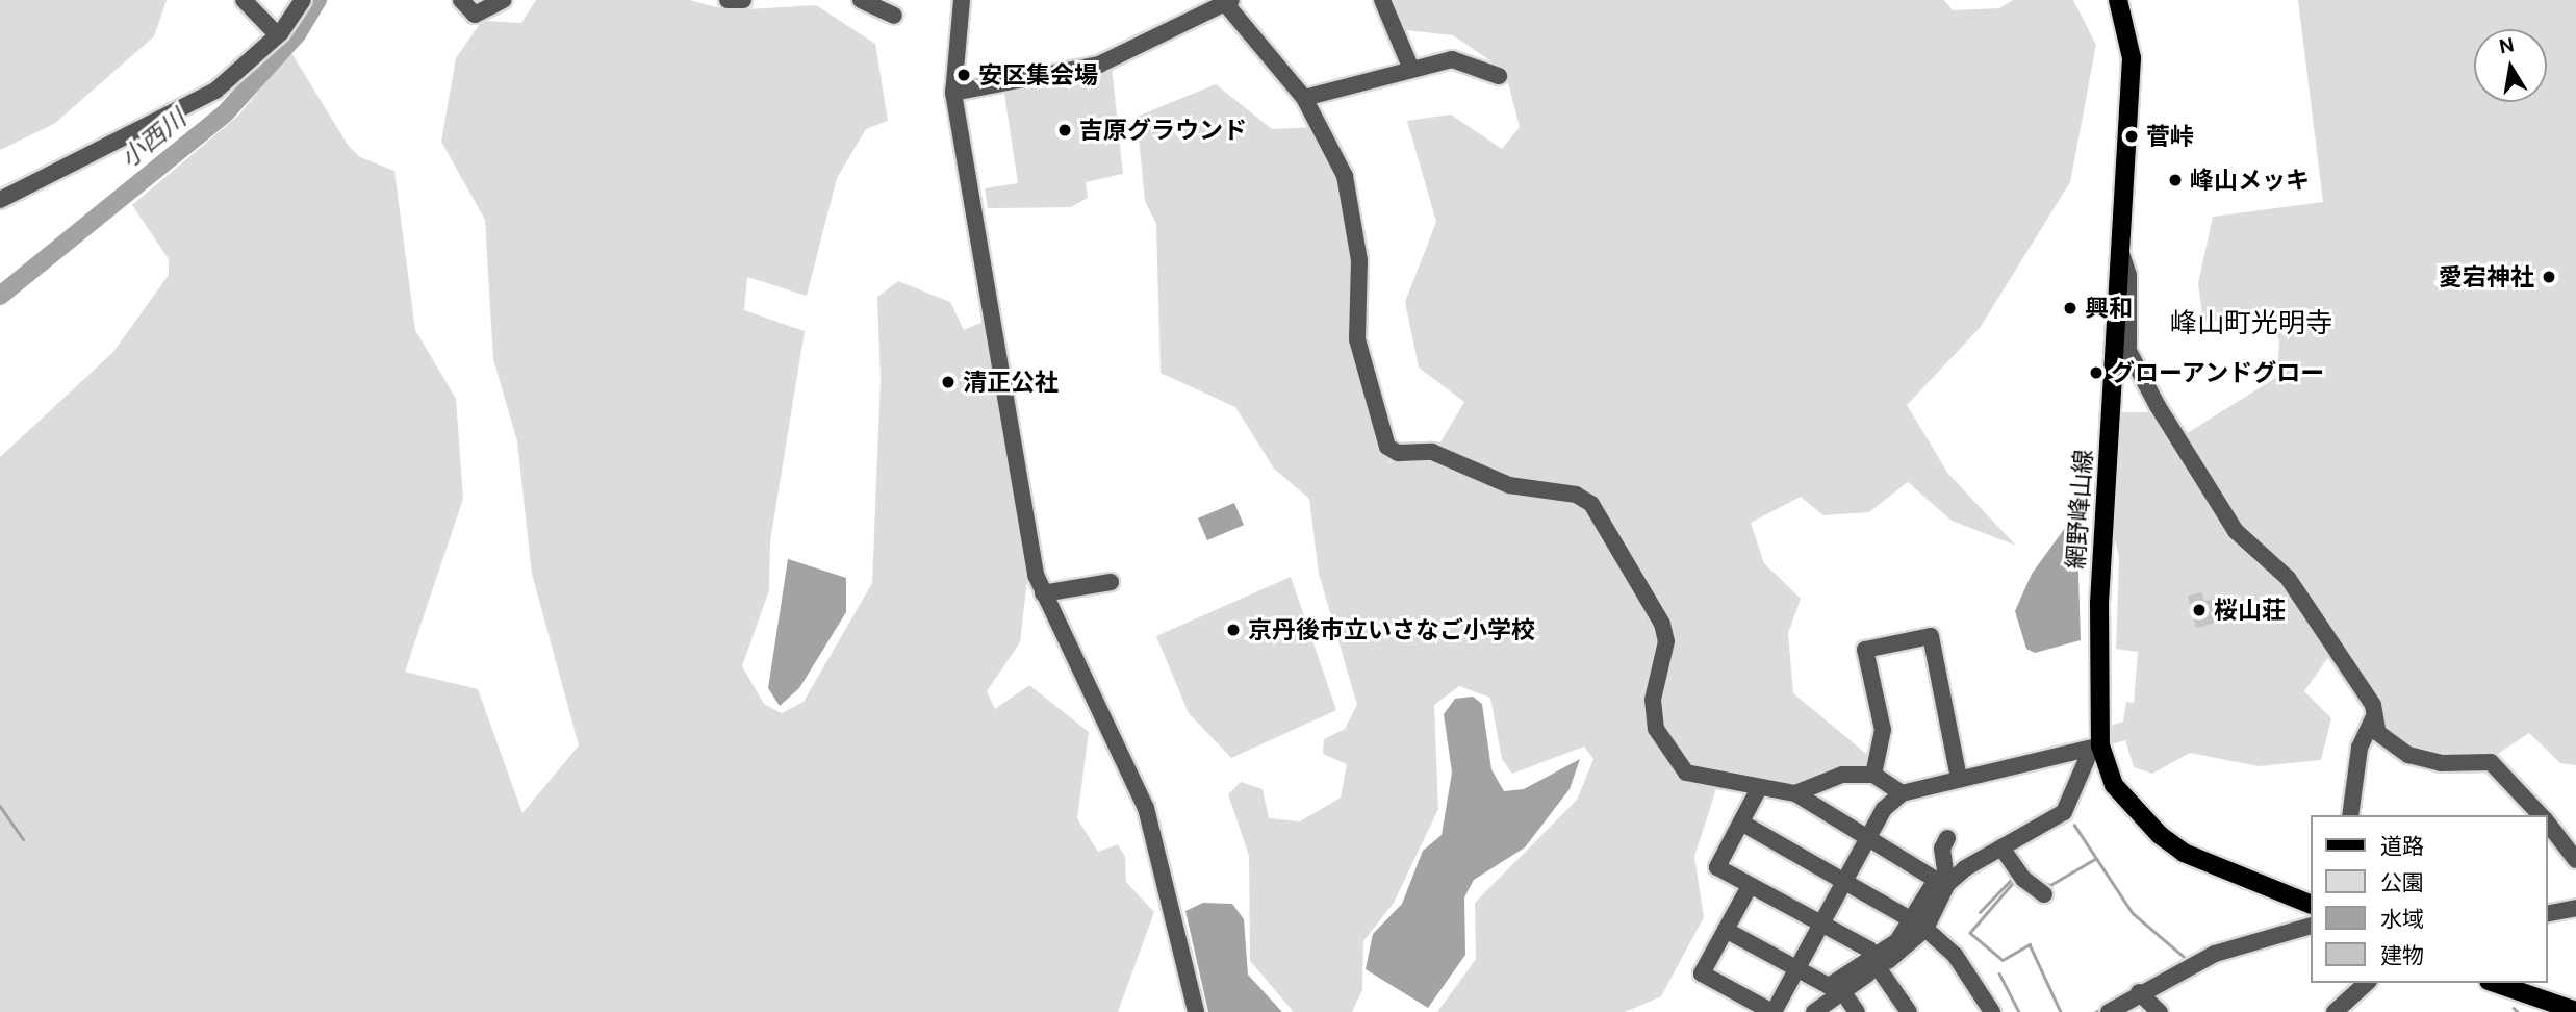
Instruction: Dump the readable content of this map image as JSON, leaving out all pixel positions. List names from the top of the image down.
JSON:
{
  "streets": {
    "main road": ["網野峰山線"]
  },
  "districts": ["峰山町光明寺"],
  "water": ["小西川"],
  "places": [
    "安区集会場",
    "吉原グラウンド",
    "菅峠",
    "峰山メッキ",
    "愛宕神社",
    "興和",
    "グローアンドグロー",
    "清正公社",
    "桜山荘",
    "京丹後市立いさなご小学校"
  ],
  "legend": [
    "道路",
    "公園",
    "水域",
    "建物"
  ],
  "north": "top"
}
